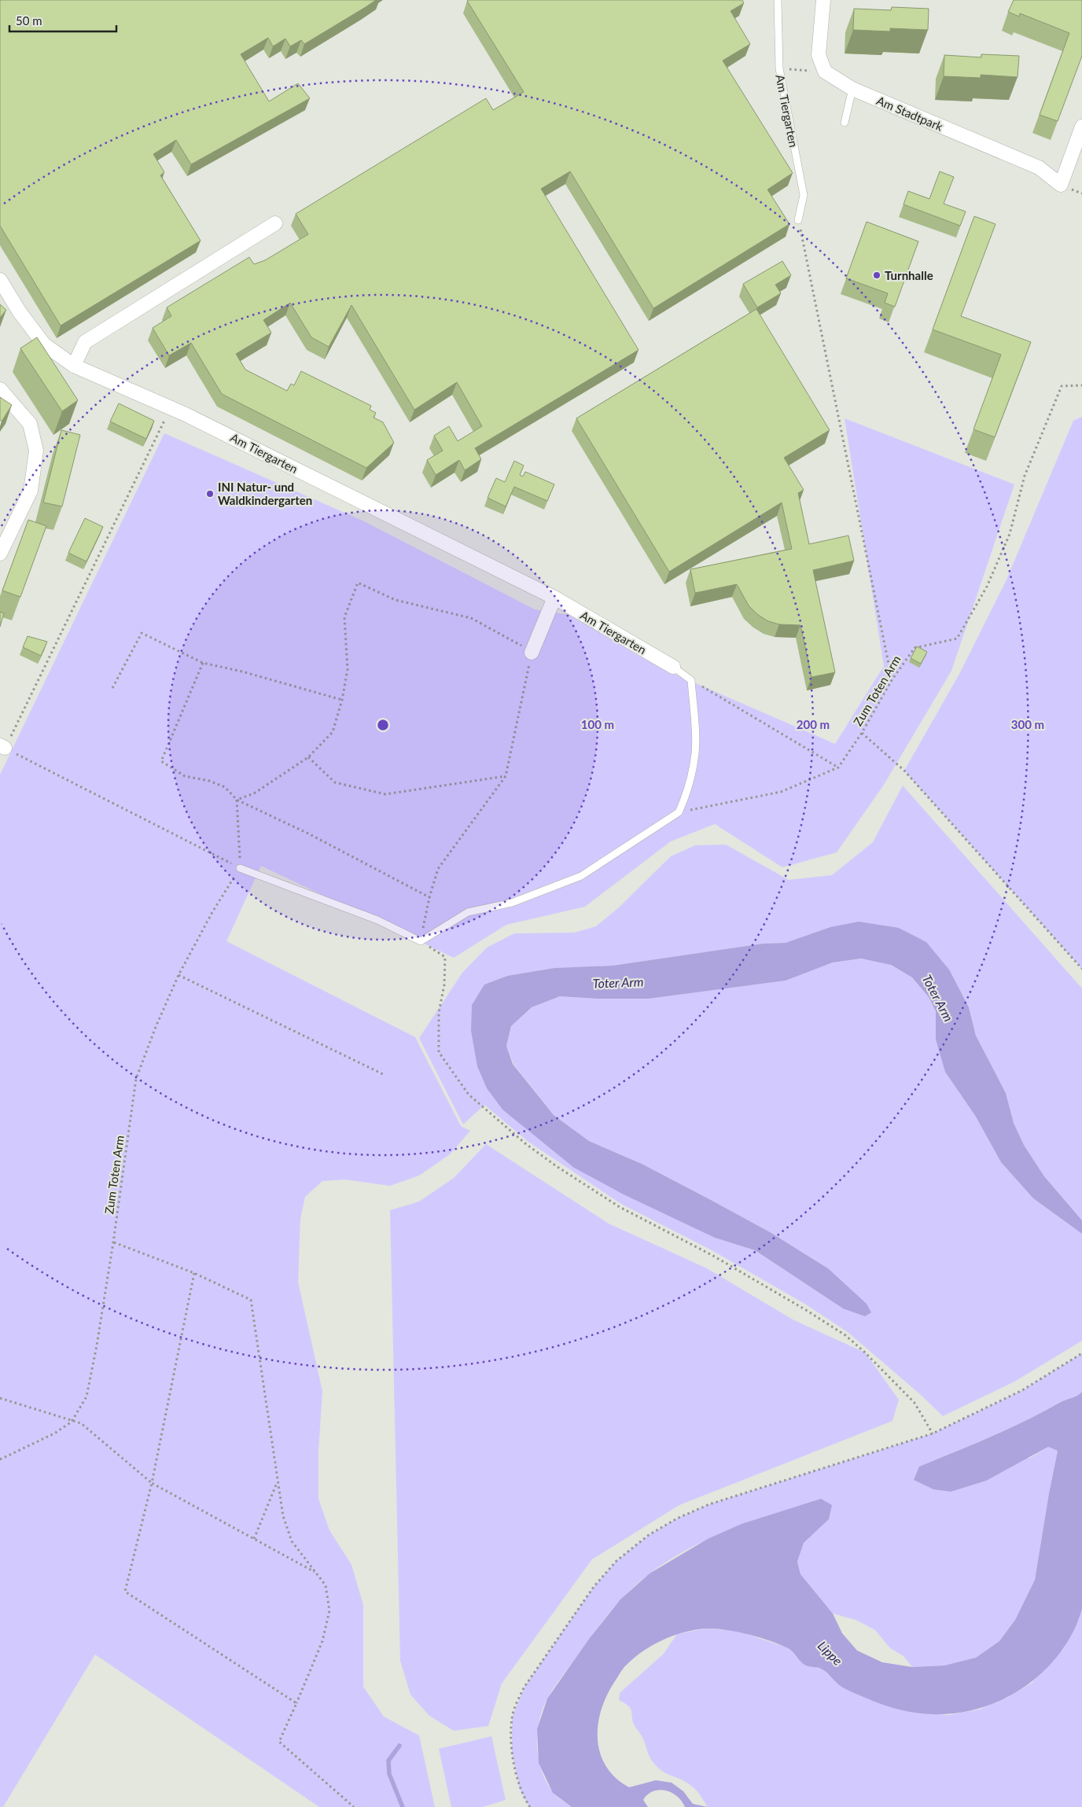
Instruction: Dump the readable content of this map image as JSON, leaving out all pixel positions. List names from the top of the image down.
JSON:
{
  "streets": {
    "street": ["Am Tiergarten", "Am Stadtpark"],
    "path": ["Zum Toten Arm"]
  },
  "water": ["Toter Arm", "Lippe"],
  "places": ["Turnhalle", "INI Natur- und Waldkindergarten"],
  "scale_bar": "50 m",
  "rings": ["100 m", "200 m", "300 m"]
}
